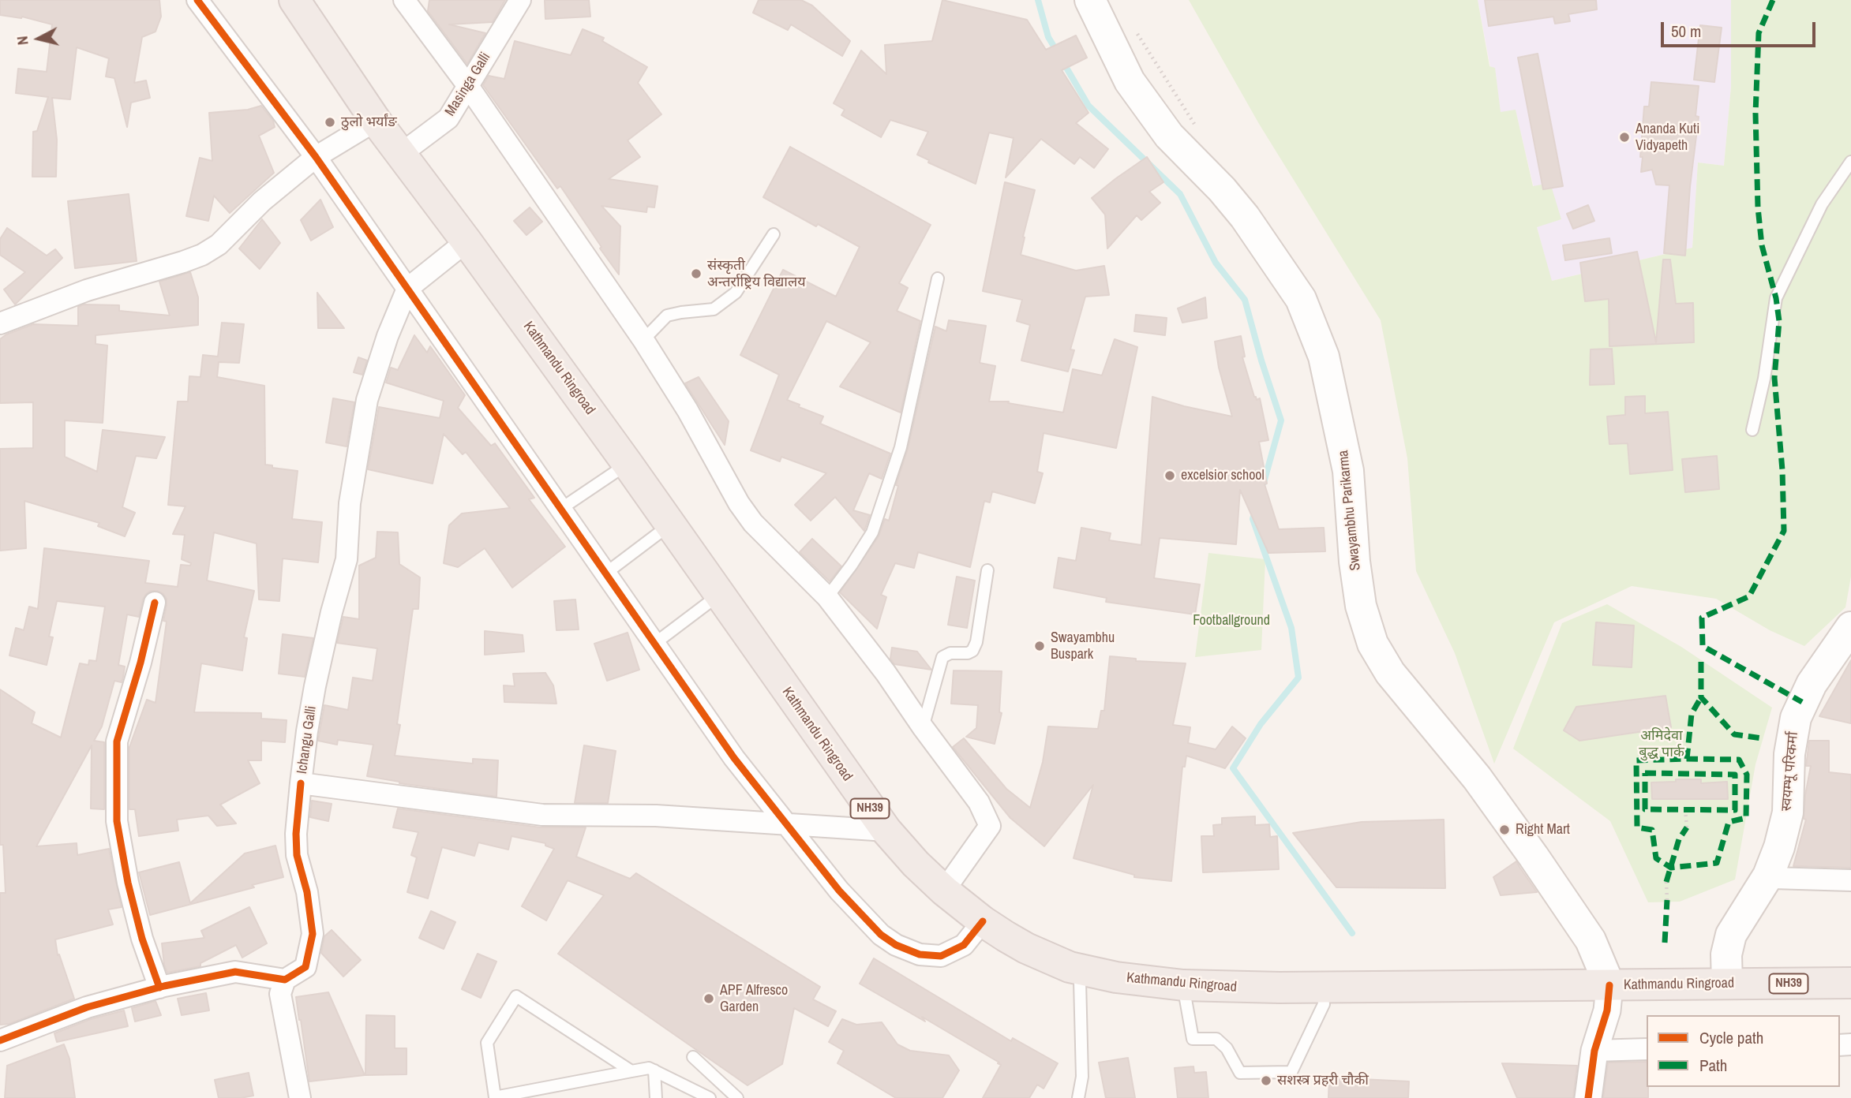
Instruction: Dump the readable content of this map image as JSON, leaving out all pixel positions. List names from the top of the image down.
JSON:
{
  "streets": {
    "highway": ["Kathmandu Ringroad", "NH39"],
    "main road": ["Swayambhu Parikarma", "स्वयम्भू परिकर्मा"],
    "street": ["Masinga Galli", "Ichangu Galli"]
  },
  "crossings": [
    ["Masinga Galli", "Kathmandu Ringroad"],
    ["Kathmandu Ringroad", "Swayambhu Parikarma"],
    ["Kathmandu Ringroad", "Ichangu Galli"],
    ["Kathmandu Ringroad", "स्वयम्भू परिकर्मा"]
  ],
  "parks": ["Footballground", "अमिदेवा बुद्ध पार्क"],
  "places": [
    "ठुलो भर्यांङ",
    "Ananda Kuti Vidyapeth",
    "संस्कृती अन्तर्राष्ट्रिय विद्यालय",
    "excelsior school",
    "Swayambhu Buspark",
    "Right Mart",
    "APF Alfresco Garden",
    "सशस्त्र प्रहरी चौकी"
  ],
  "legend": ["Cycle path", "Path"],
  "scale_bar": "50 m",
  "north": "left"
}
